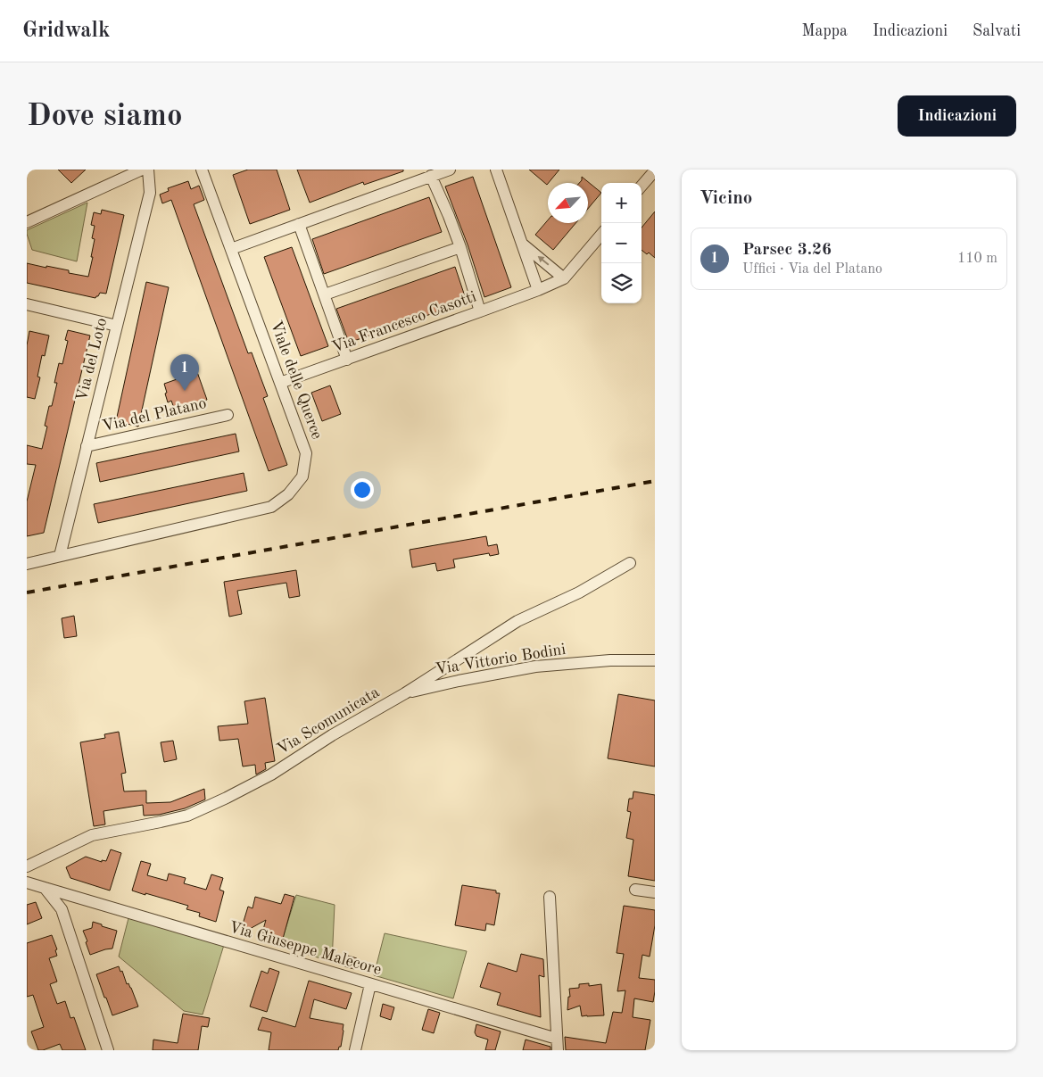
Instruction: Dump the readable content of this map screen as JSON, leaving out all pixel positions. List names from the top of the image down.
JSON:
{
  "streets": {
    "street": [
      "Via Francesco Casotti",
      "Via del Loto",
      "Viale delle Querce",
      "Via del Platano",
      "Via Vittorio Bodini",
      "Via Scomunicata",
      "Via Giuseppe Malecore"
    ]
  },
  "crossings": [
    ["Via Francesco Casotti", "Viale delle Querce"],
    ["Via del Loto", "Viale delle Querce"],
    ["Via del Loto", "Via del Platano"],
    ["Via Vittorio Bodini", "Via Scomunicata"]
  ],
  "north": "bottom left",
  "page": {
    "header": "Gridwalk",
    "nav": ["Mappa", "Indicazioni", "Salvati"],
    "buttons": "Indicazioni",
    "title": "Dove siamo",
    "heading": "Vicino",
    "map_buttons": ["+", "−"],
    "list": [
      {
        "mark": "1",
        "name": "Parsec 3.26",
        "note": "Uffici · Via del Platano",
        "value": "110 m"
      }
    ],
    "pins": "1"
  }
}
